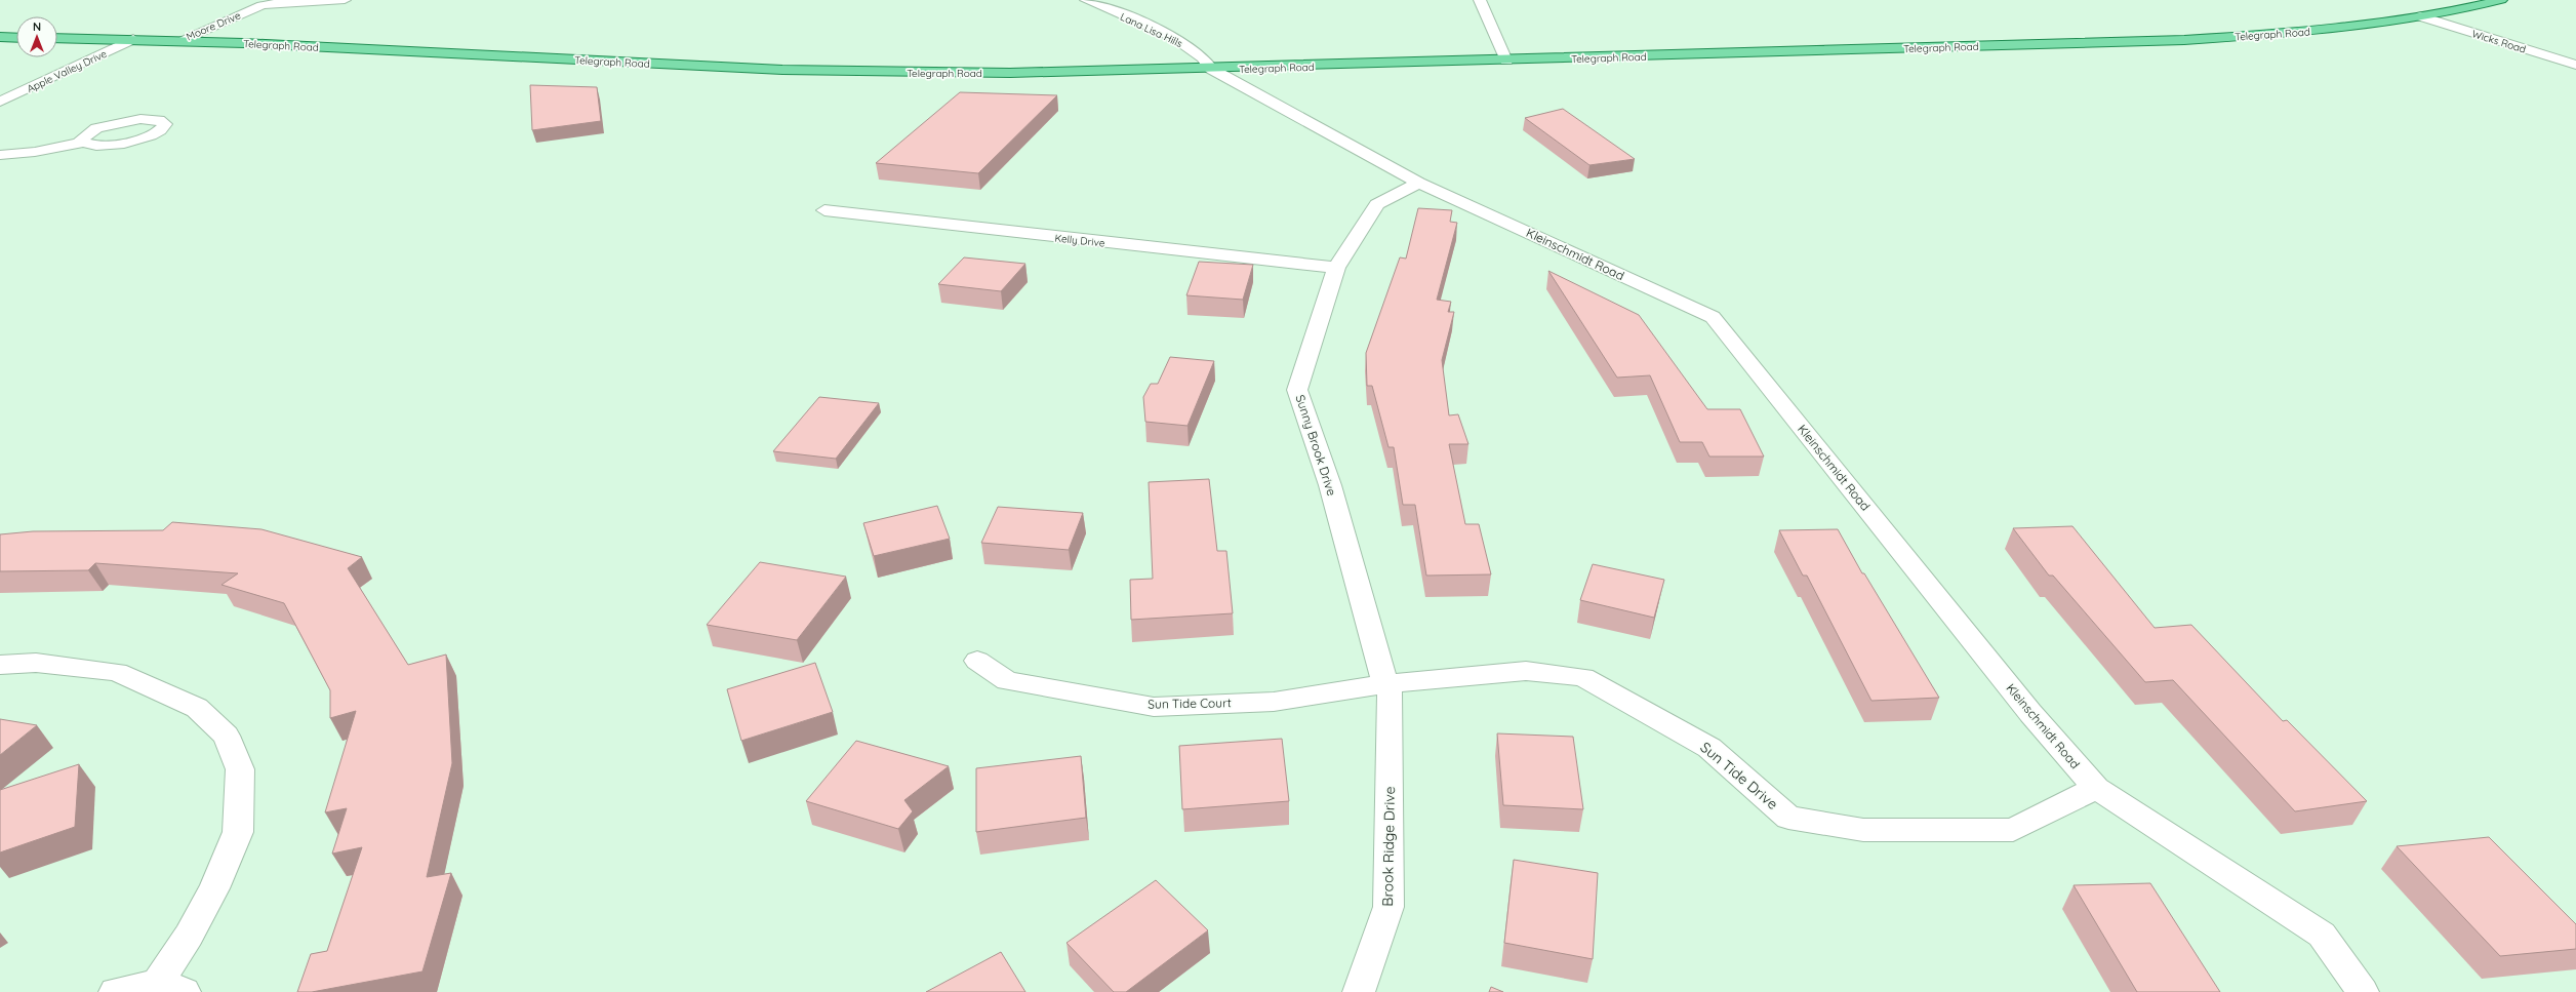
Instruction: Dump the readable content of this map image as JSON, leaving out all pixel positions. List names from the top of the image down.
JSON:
{
  "streets": {
    "main road": ["Telegraph Road"],
    "street": [
      "Moore Drive",
      "Lana Lisa Hills",
      "Wicks Road",
      "Apple Valley Drive",
      "Kelly Drive",
      "Kleinschmidt Road",
      "Sunny Brook Drive",
      "Sun Tide Court",
      "Sun Tide Drive",
      "Brook Ridge Drive"
    ]
  },
  "crossings": [
    ["Moore Drive", "Telegraph Road"],
    ["Lana Lisa Hills", "Telegraph Road"],
    ["Lana Lisa Hills", "Kleinschmidt Road"],
    ["Telegraph Road", "Wicks Road"],
    ["Telegraph Road", "Apple Valley Drive"],
    ["Telegraph Road", "Kleinschmidt Road"],
    ["Kelly Drive", "Sunny Brook Drive"],
    ["Kleinschmidt Road", "Sunny Brook Drive"],
    ["Kleinschmidt Road", "Sun Tide Drive"],
    ["Sunny Brook Drive", "Sun Tide Court"],
    ["Sunny Brook Drive", "Sun Tide Drive"],
    ["Sunny Brook Drive", "Brook Ridge Drive"],
    ["Sun Tide Court", "Sun Tide Drive"],
    ["Sun Tide Court", "Brook Ridge Drive"],
    ["Sun Tide Drive", "Brook Ridge Drive"]
  ],
  "north": "top"
}
